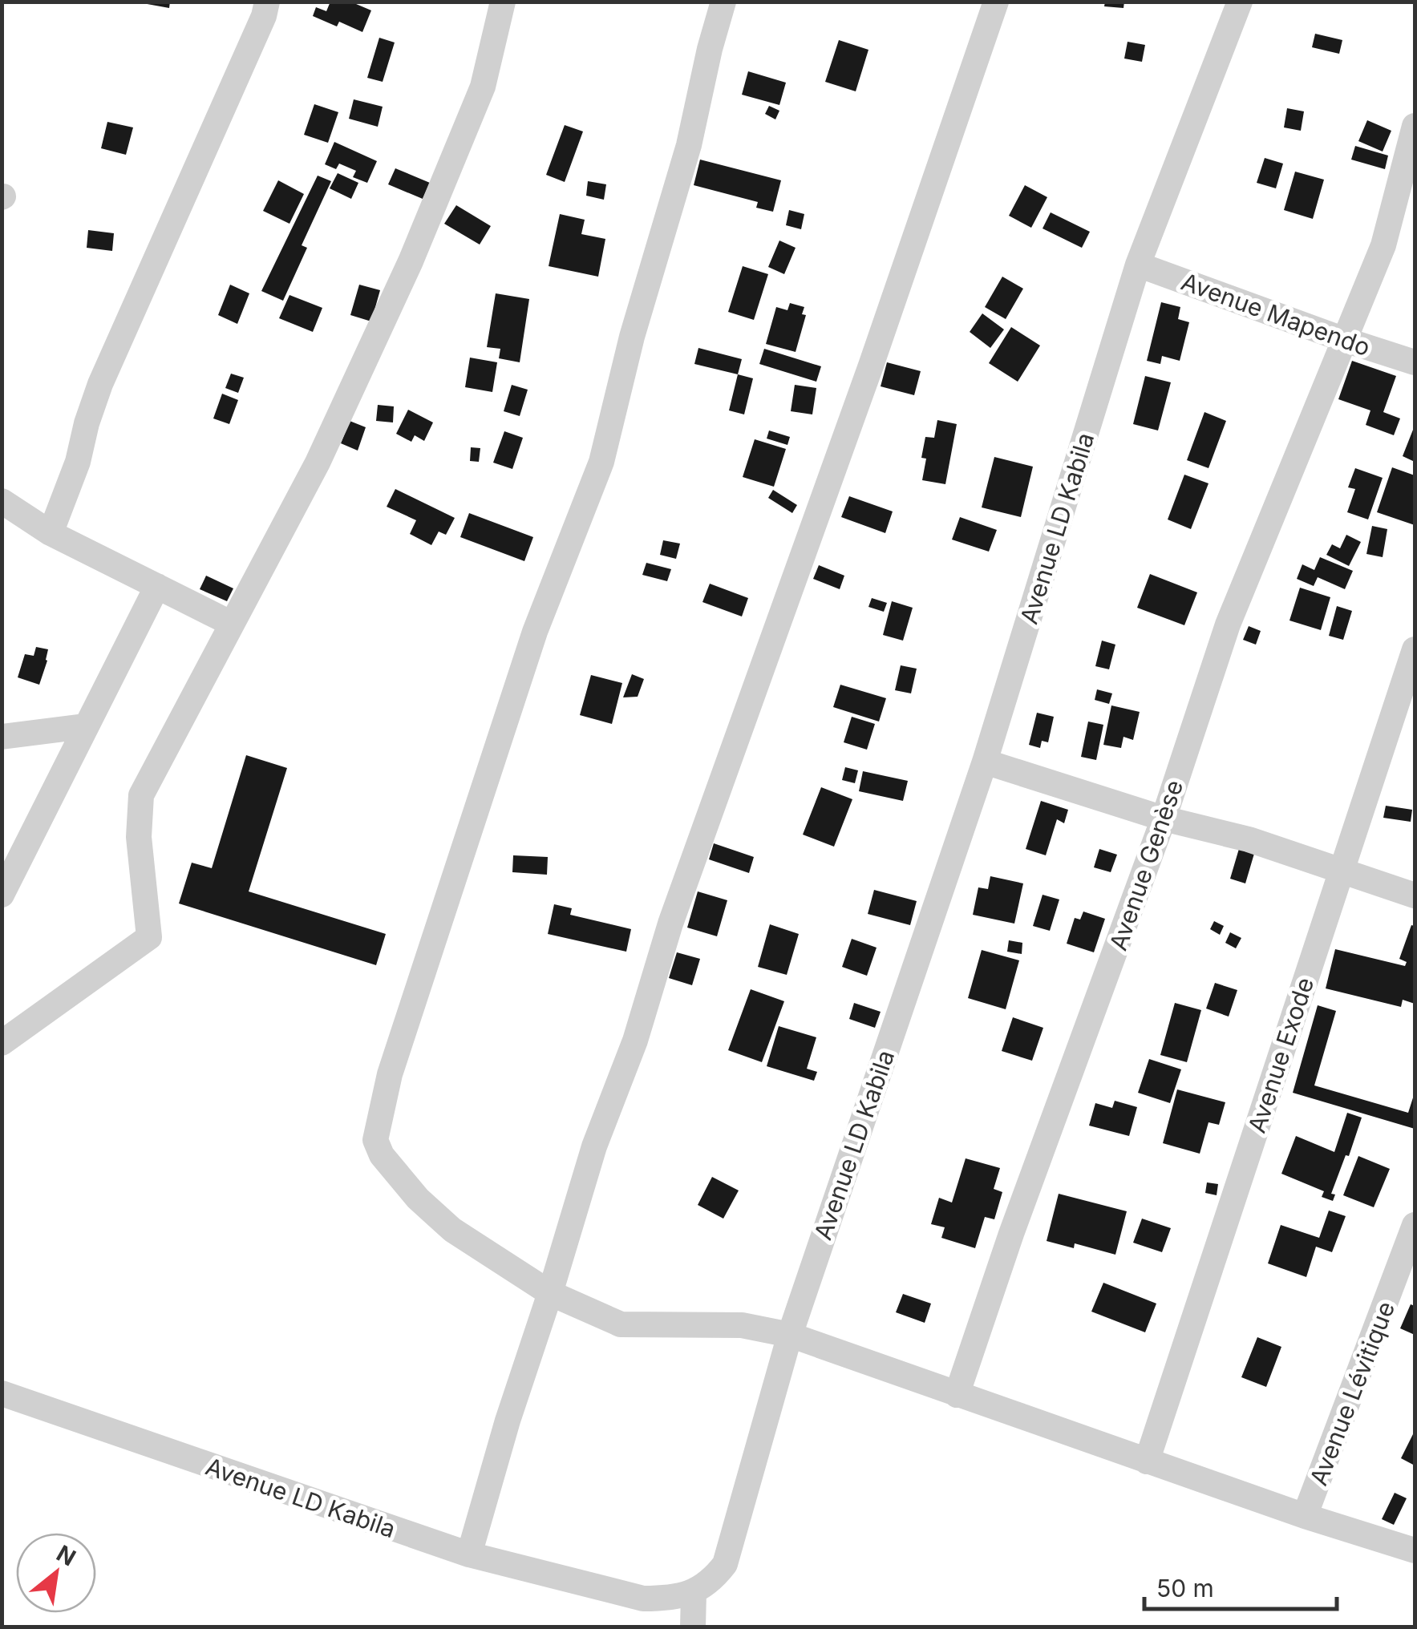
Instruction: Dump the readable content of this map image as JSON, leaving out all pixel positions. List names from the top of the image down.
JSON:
{
  "streets": {
    "street": [
      "Avenue Mapendo",
      "Avenue LD Kabila",
      "Avenue Genèse",
      "Avenue Exode",
      "Avenue Lévitique"
    ]
  },
  "crossings": [
    ["Avenue Mapendo", "Avenue LD Kabila"],
    ["Avenue Mapendo", "Avenue Genèse"]
  ],
  "scale_bar": "50 m",
  "north": "top right"
}
